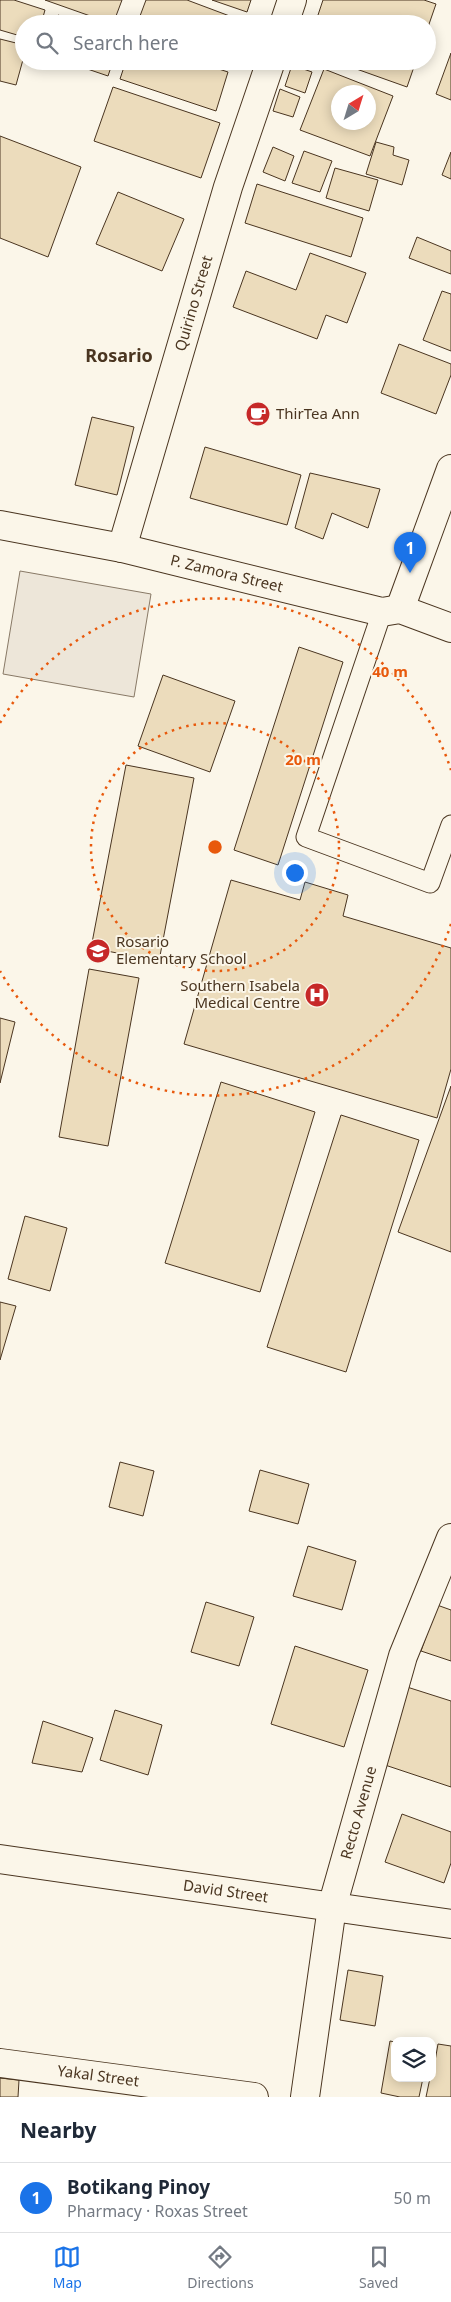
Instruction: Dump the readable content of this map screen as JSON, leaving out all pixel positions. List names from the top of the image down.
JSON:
{
  "streets": {
    "street": [
      "Quirino Street",
      "P. Zamora Street",
      "Recto Avenue",
      "David Street",
      "Yakal Street"
    ]
  },
  "crossings": [
    ["Quirino Street", "P. Zamora Street"],
    ["Recto Avenue", "David Street"]
  ],
  "districts": ["Rosario"],
  "places": {
    "cafe": ["ThirTea Ann"],
    "school or university": ["Rosario Elementary School"],
    "hospital": ["Southern Isabela Medical Centre"]
  },
  "north": "top right",
  "page": {
    "search": "Search here",
    "pins": "1",
    "heading": "Nearby",
    "list": [
      {
        "mark": "1",
        "name": "Botikang Pinoy",
        "note": "Pharmacy · Roxas Street",
        "value": "50 m"
      }
    ],
    "nav": ["Map", "Directions", "Saved"]
  },
  "rings": ["40 m", "20 m"]
}
